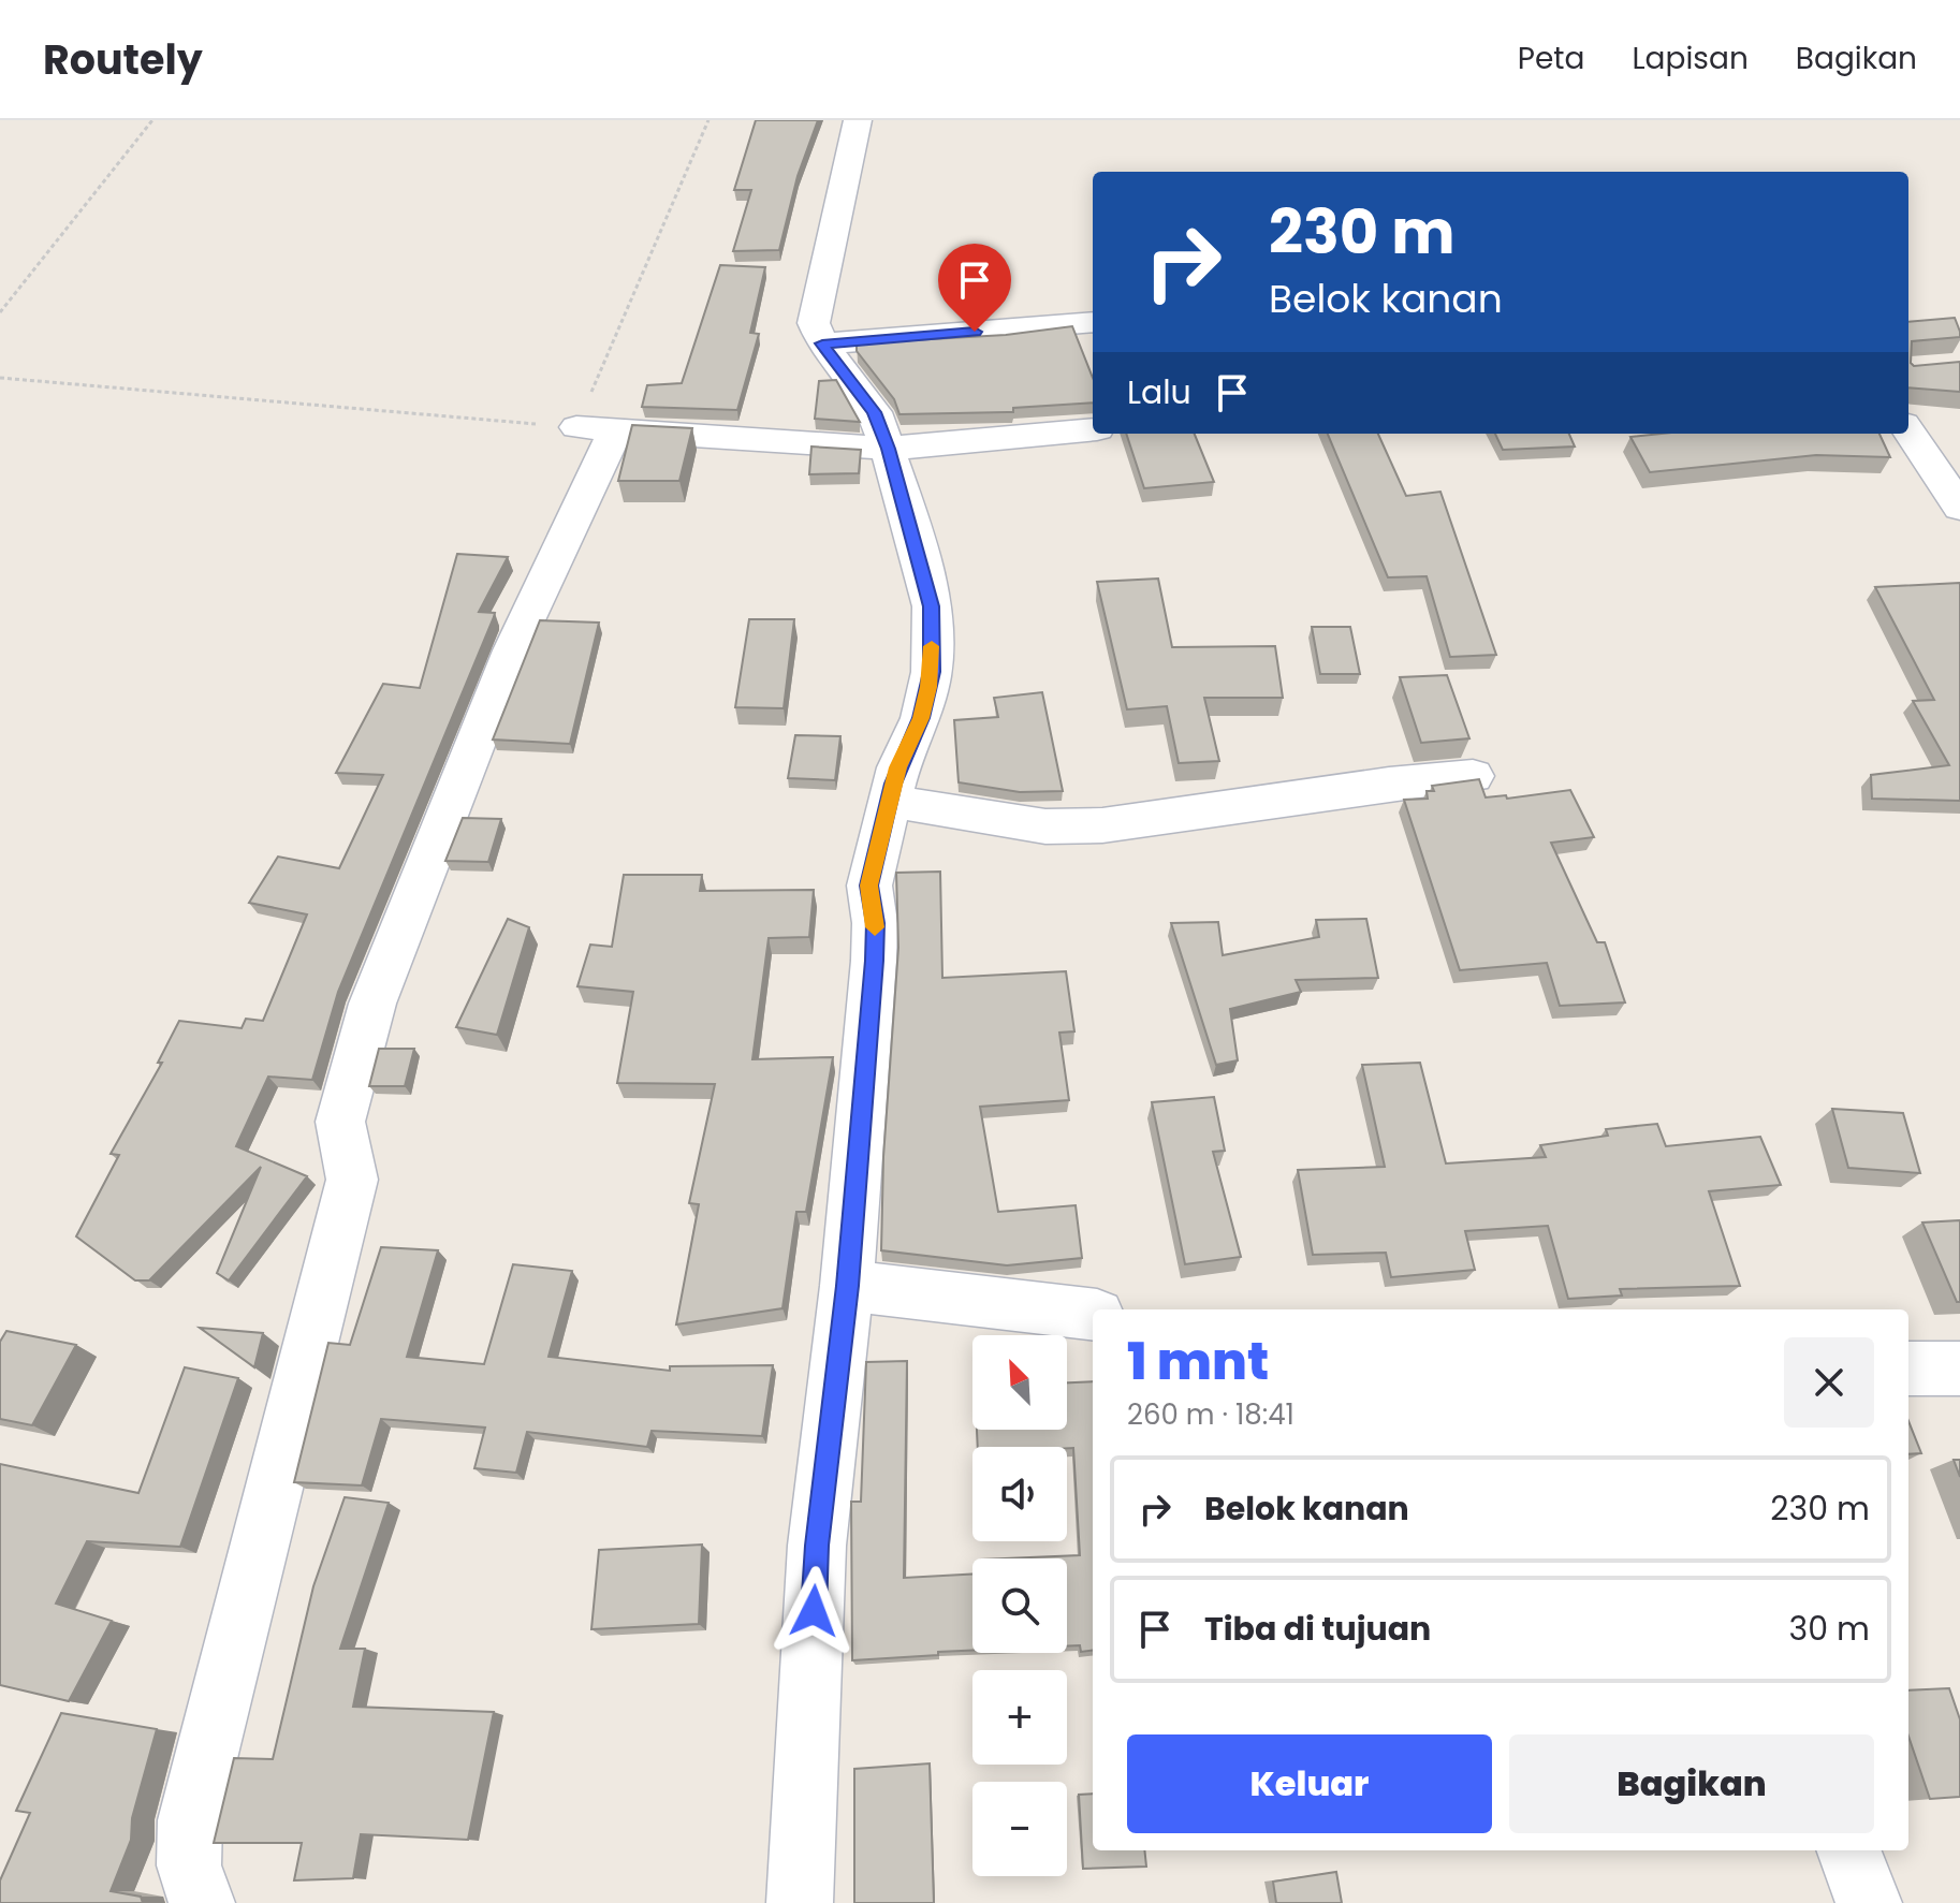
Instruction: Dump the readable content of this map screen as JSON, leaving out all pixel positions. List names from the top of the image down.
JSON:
{
  "north": "top left",
  "page": {
    "header": "Routely",
    "nav": ["Peta", "Lapisan", "Bagikan"],
    "turn": ["230 m", "Belok kanan"],
    "then": "Lalu",
    "heading": ["1 mnt", "260 m · 18:41"],
    "map_buttons": ["+", "−"],
    "list": [
      {
        "name": "Belok kanan",
        "value": "230 m"
      },
      {
        "name": "Tiba di tujuan",
        "value": "30 m"
      }
    ],
    "buttons": ["Keluar", "Bagikan"]
  }
}
